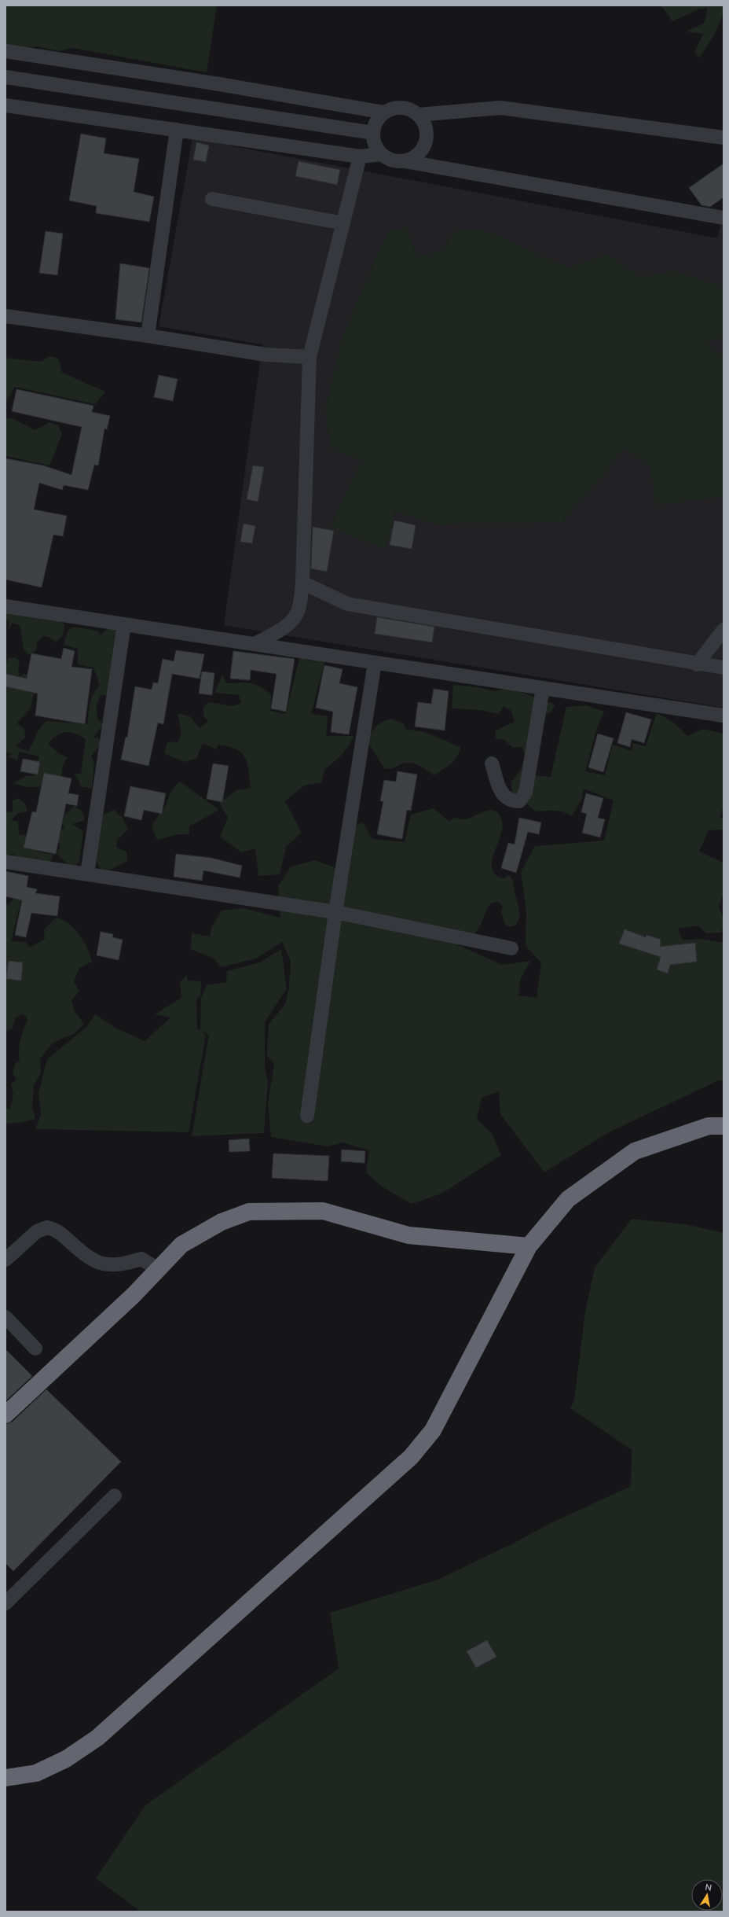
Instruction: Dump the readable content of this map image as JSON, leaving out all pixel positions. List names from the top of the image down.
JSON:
{
  "north": "top"
}
